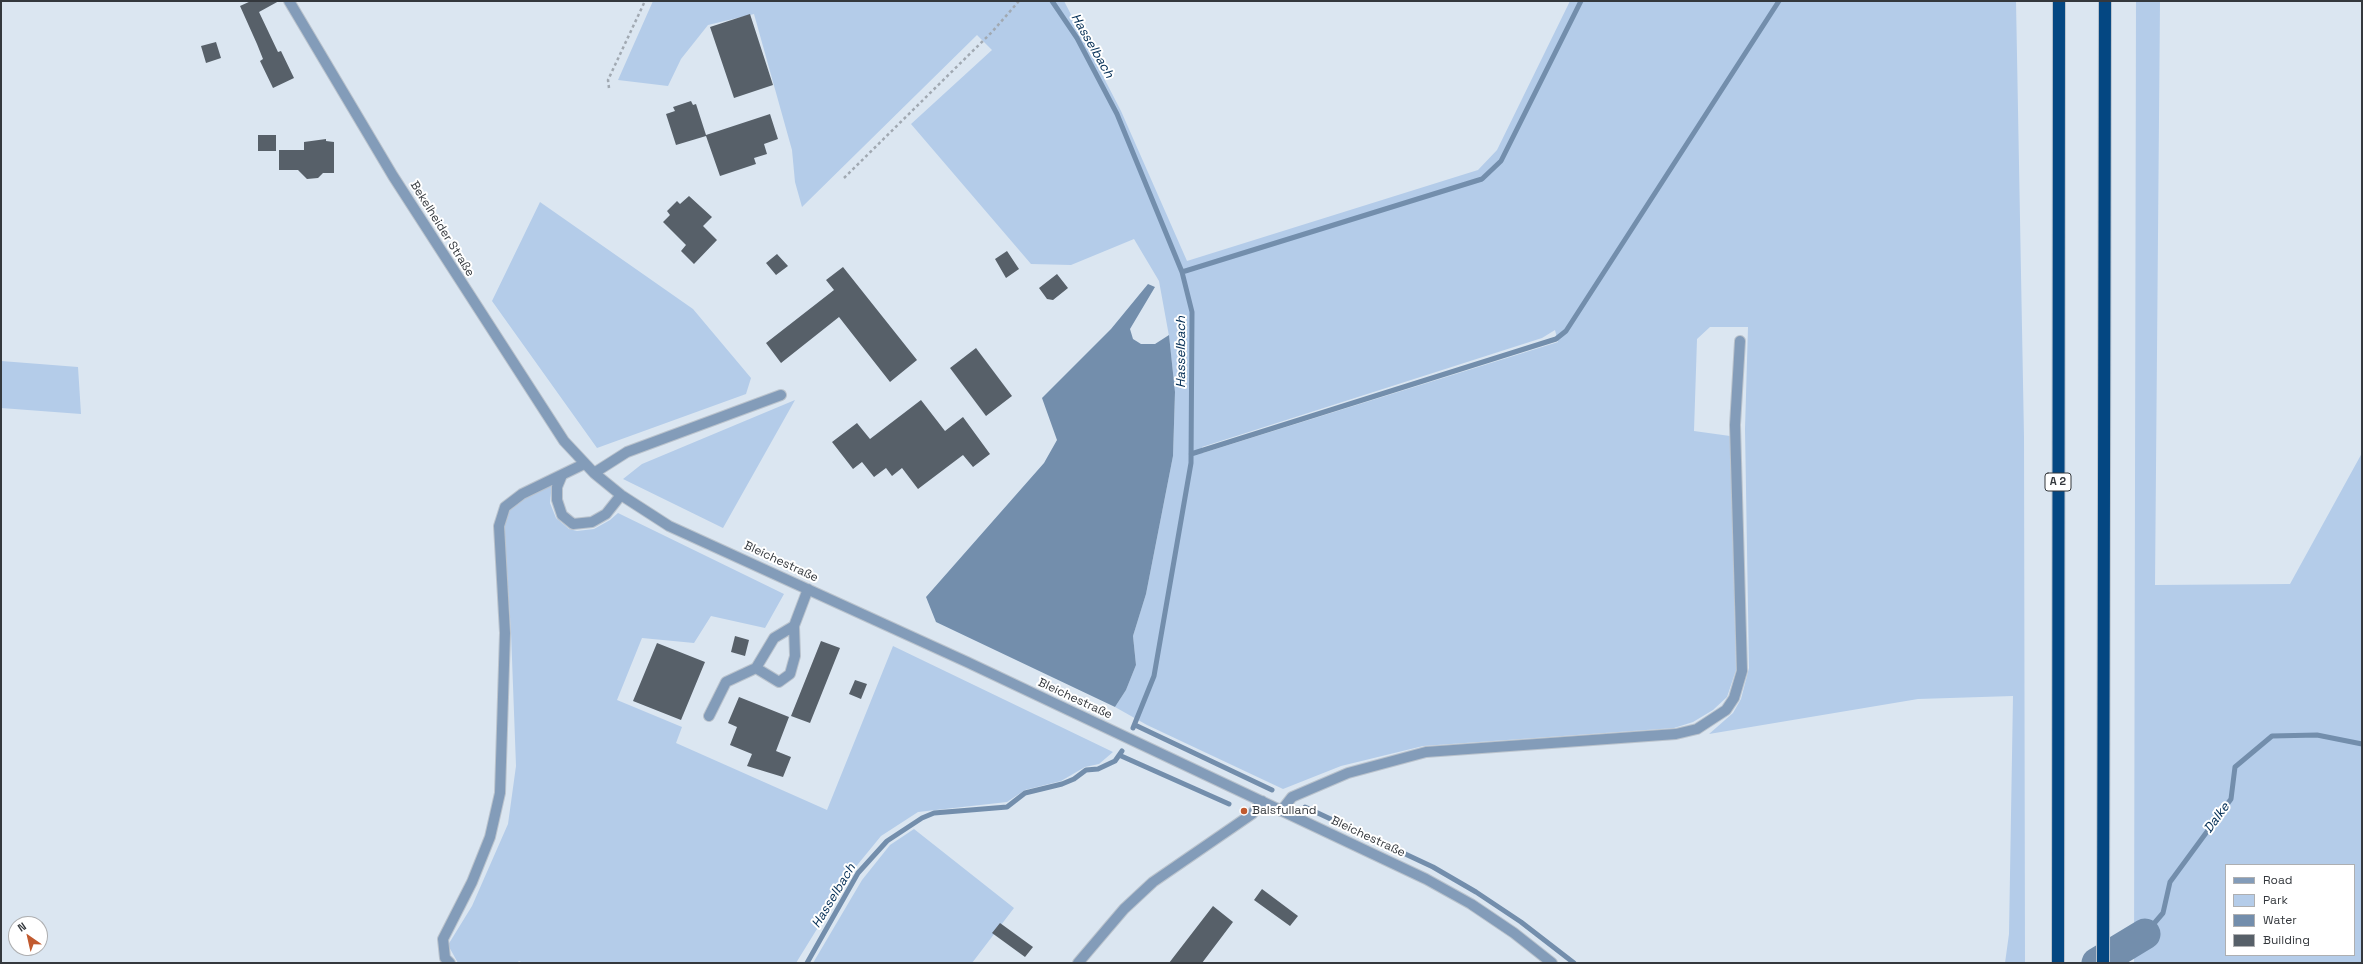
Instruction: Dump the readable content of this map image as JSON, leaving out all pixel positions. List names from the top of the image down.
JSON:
{
  "streets": {
    "highway": ["A 2"],
    "street": ["Bekelheider Straße", "Bleichestraße"]
  },
  "crossings": [
    ["Bekelheider Straße", "Bleichestraße"]
  ],
  "water": ["Hasselbach", "Dalke"],
  "places": ["Balsfulland"],
  "legend": [
    "Road",
    "Park",
    "Water",
    "Building"
  ],
  "north": "top left"
}
